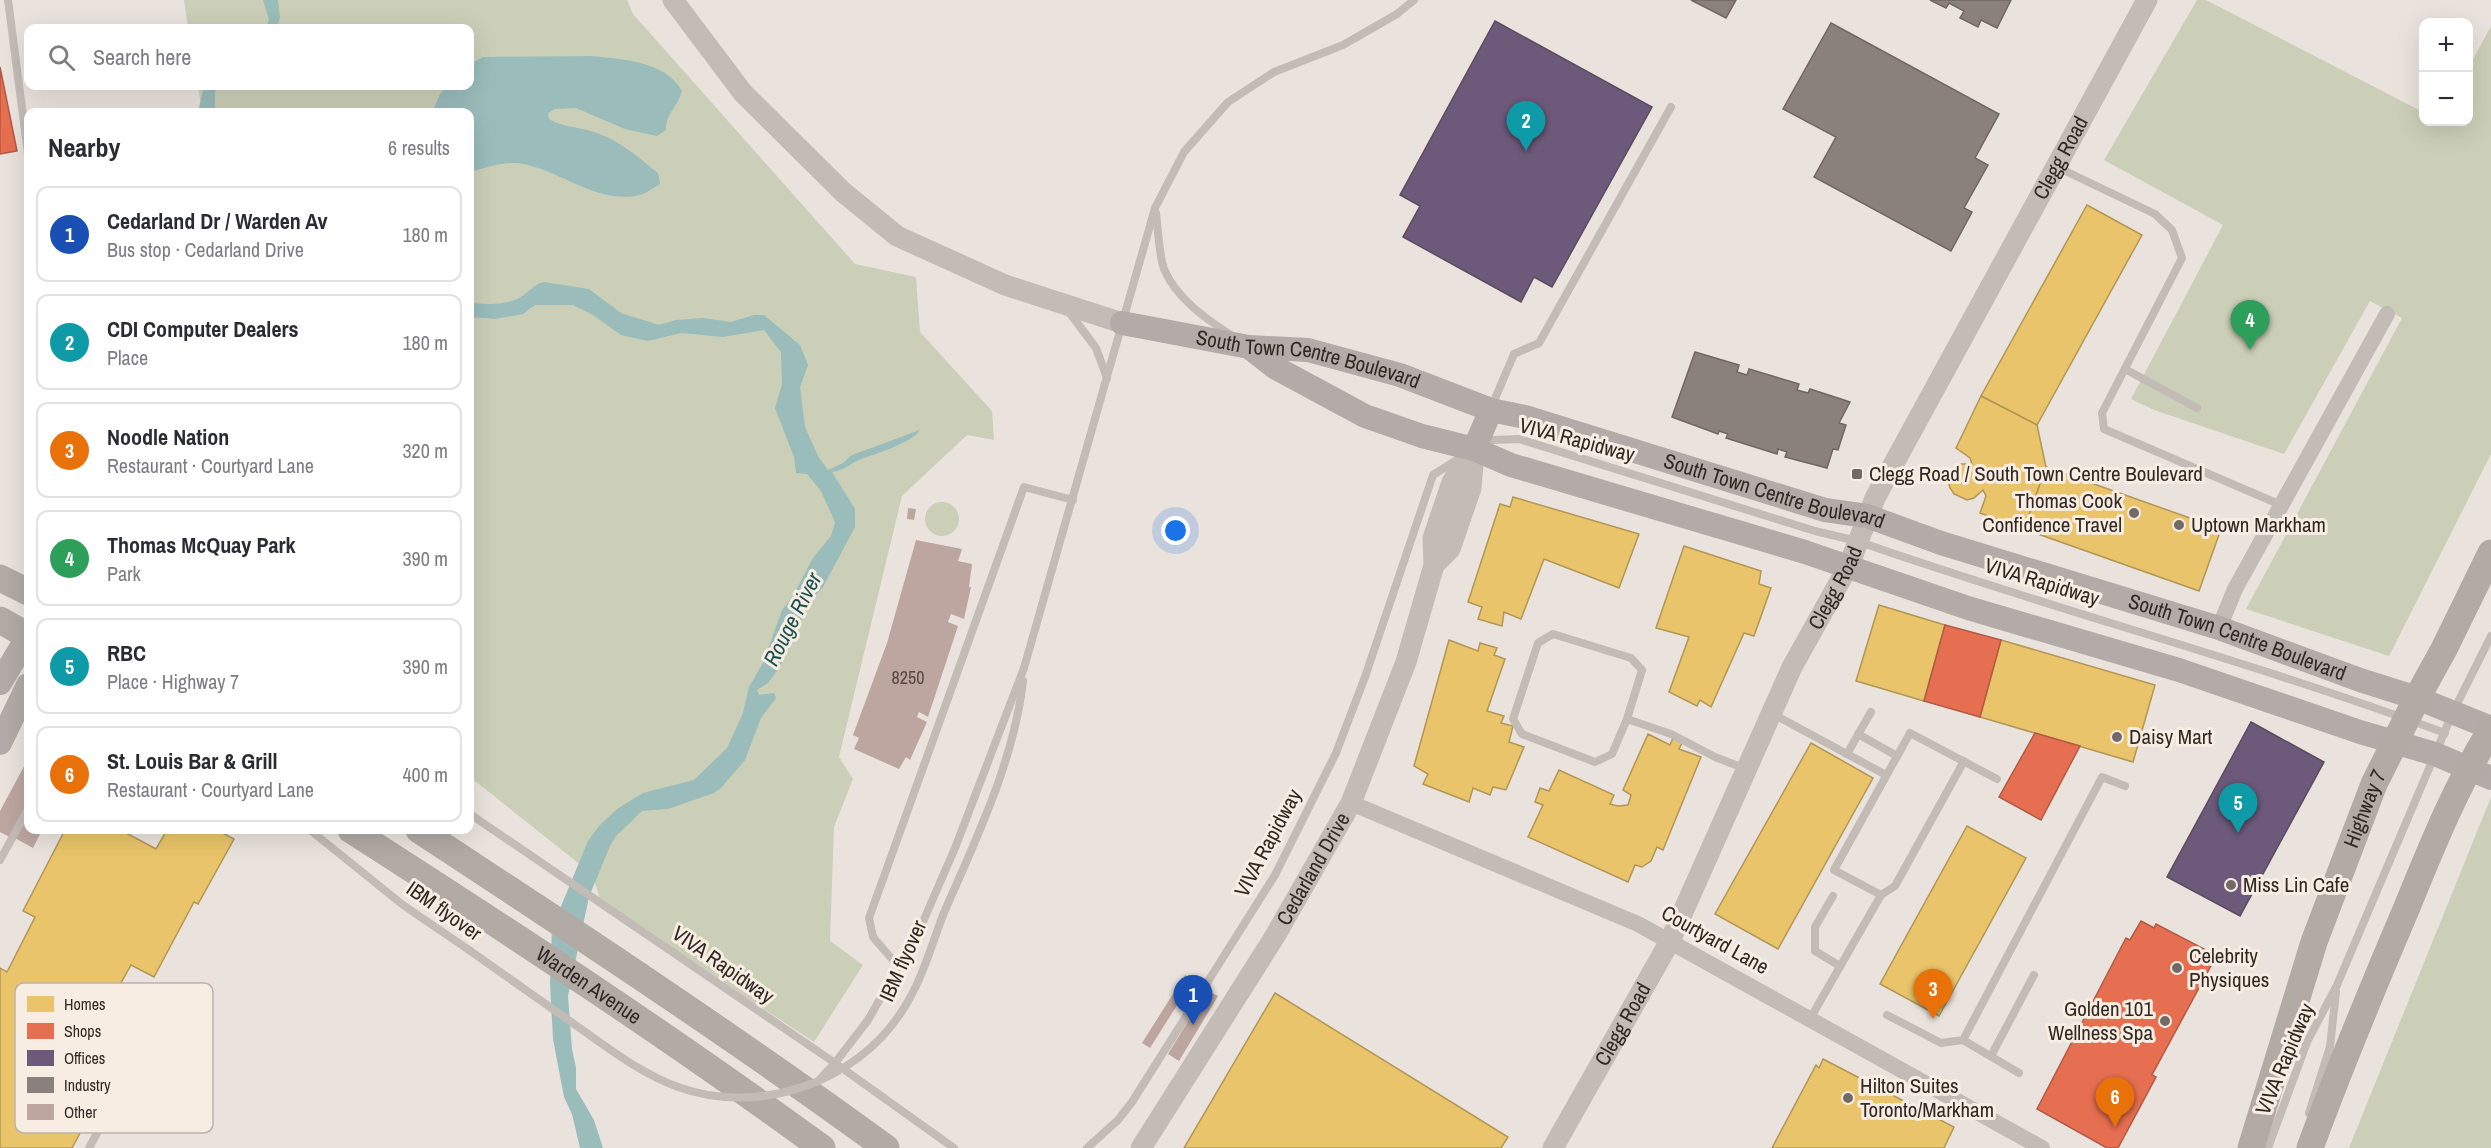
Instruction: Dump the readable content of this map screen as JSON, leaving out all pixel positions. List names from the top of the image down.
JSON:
{
  "streets": {
    "main road": [
      "South Town Centre Boulevard",
      "Highway 7",
      "Cedarland Drive",
      "Warden Avenue"
    ],
    "street": ["Clegg Road", "Courtyard Lane"],
    "lane": ["VIVA Rapidway", "IBM flyover"]
  },
  "crossings": [
    ["Clegg Road", "South Town Centre Boulevard"],
    ["Clegg Road", "VIVA Rapidway"],
    ["Clegg Road", "Courtyard Lane"],
    ["South Town Centre Boulevard", "VIVA Rapidway"],
    ["South Town Centre Boulevard", "Highway 7"],
    ["South Town Centre Boulevard", "Cedarland Drive"],
    ["VIVA Rapidway", "Highway 7"],
    ["VIVA Rapidway", "Cedarland Drive"],
    ["Cedarland Drive", "Courtyard Lane"]
  ],
  "water": ["Rouge River"],
  "places": {
    "transit": ["Clegg Road / South Town Centre Boulevard"],
    "other": [
      "Thomas Cook Confidence Travel",
      "Uptown Markham",
      "Daisy Mart",
      "Miss Lin Cafe",
      "Celebrity Physiques",
      "Golden 101 Wellness Spa",
      "Hilton Suites Toronto/Markham"
    ]
  },
  "house_numbers": ["8250"],
  "legend": [
    "Homes",
    "Shops",
    "Offices",
    "Industry",
    "Other"
  ],
  "page": {
    "map_buttons": ["+", "−"],
    "search": "Search here",
    "pins": [
      "2",
      "4",
      "5",
      "3",
      "1",
      "6"
    ],
    "heading": ["Nearby", "6 results"],
    "list": [
      {
        "mark": "1",
        "name": "Cedarland Dr / Warden Av",
        "note": "Bus stop · Cedarland Drive",
        "value": "180 m"
      },
      {
        "mark": "2",
        "name": "CDI Computer Dealers",
        "note": "Place",
        "value": "180 m"
      },
      {
        "mark": "3",
        "name": "Noodle Nation",
        "note": "Restaurant · Courtyard Lane",
        "value": "320 m"
      },
      {
        "mark": "4",
        "name": "Thomas McQuay Park",
        "note": "Park",
        "value": "390 m"
      },
      {
        "mark": "5",
        "name": "RBC",
        "note": "Place · Highway 7",
        "value": "390 m"
      },
      {
        "mark": "6",
        "name": "St. Louis Bar & Grill",
        "note": "Restaurant · Courtyard Lane",
        "value": "400 m"
      }
    ]
  }
}
